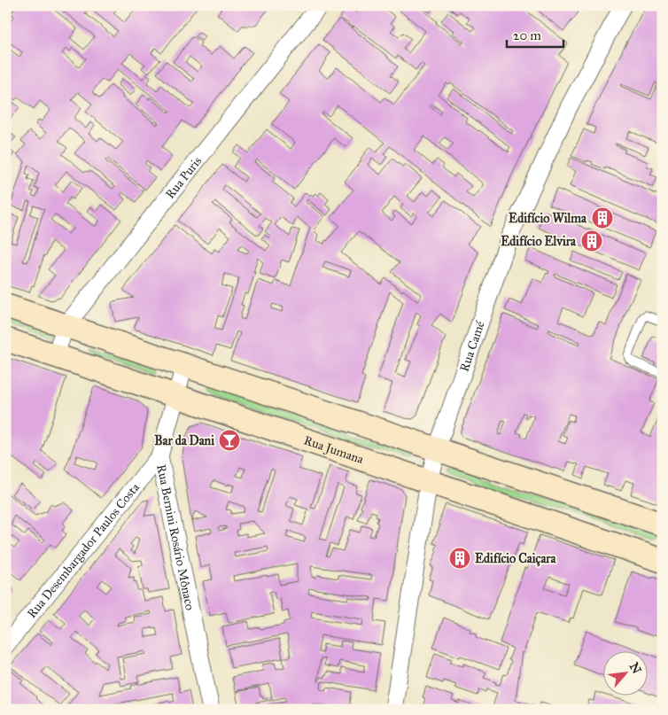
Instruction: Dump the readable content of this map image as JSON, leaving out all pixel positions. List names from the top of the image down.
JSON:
{
  "streets": {
    "main road": ["Rua Jumana"],
    "street": [
      "Rua Puris",
      "Rua Camé",
      "Rua Bernini Rosário Mônaco",
      "Rua Desembargador Paulos Costa"
    ]
  },
  "crossings": [
    ["Rua Puris", "Rua Jumana"],
    ["Rua Camé", "Rua Jumana"],
    ["Rua Jumana", "Rua Bernini Rosário Mônaco"],
    ["Rua Bernini Rosário Mônaco", "Rua Desembargador Paulos Costa"]
  ],
  "places": {
    "building": ["Edifício Wilma", "Edifício Elvira", "Edifício Caiçara"],
    "bar": ["Bar da Dani"]
  },
  "scale_bar": "20 m",
  "north": "top right"
}
